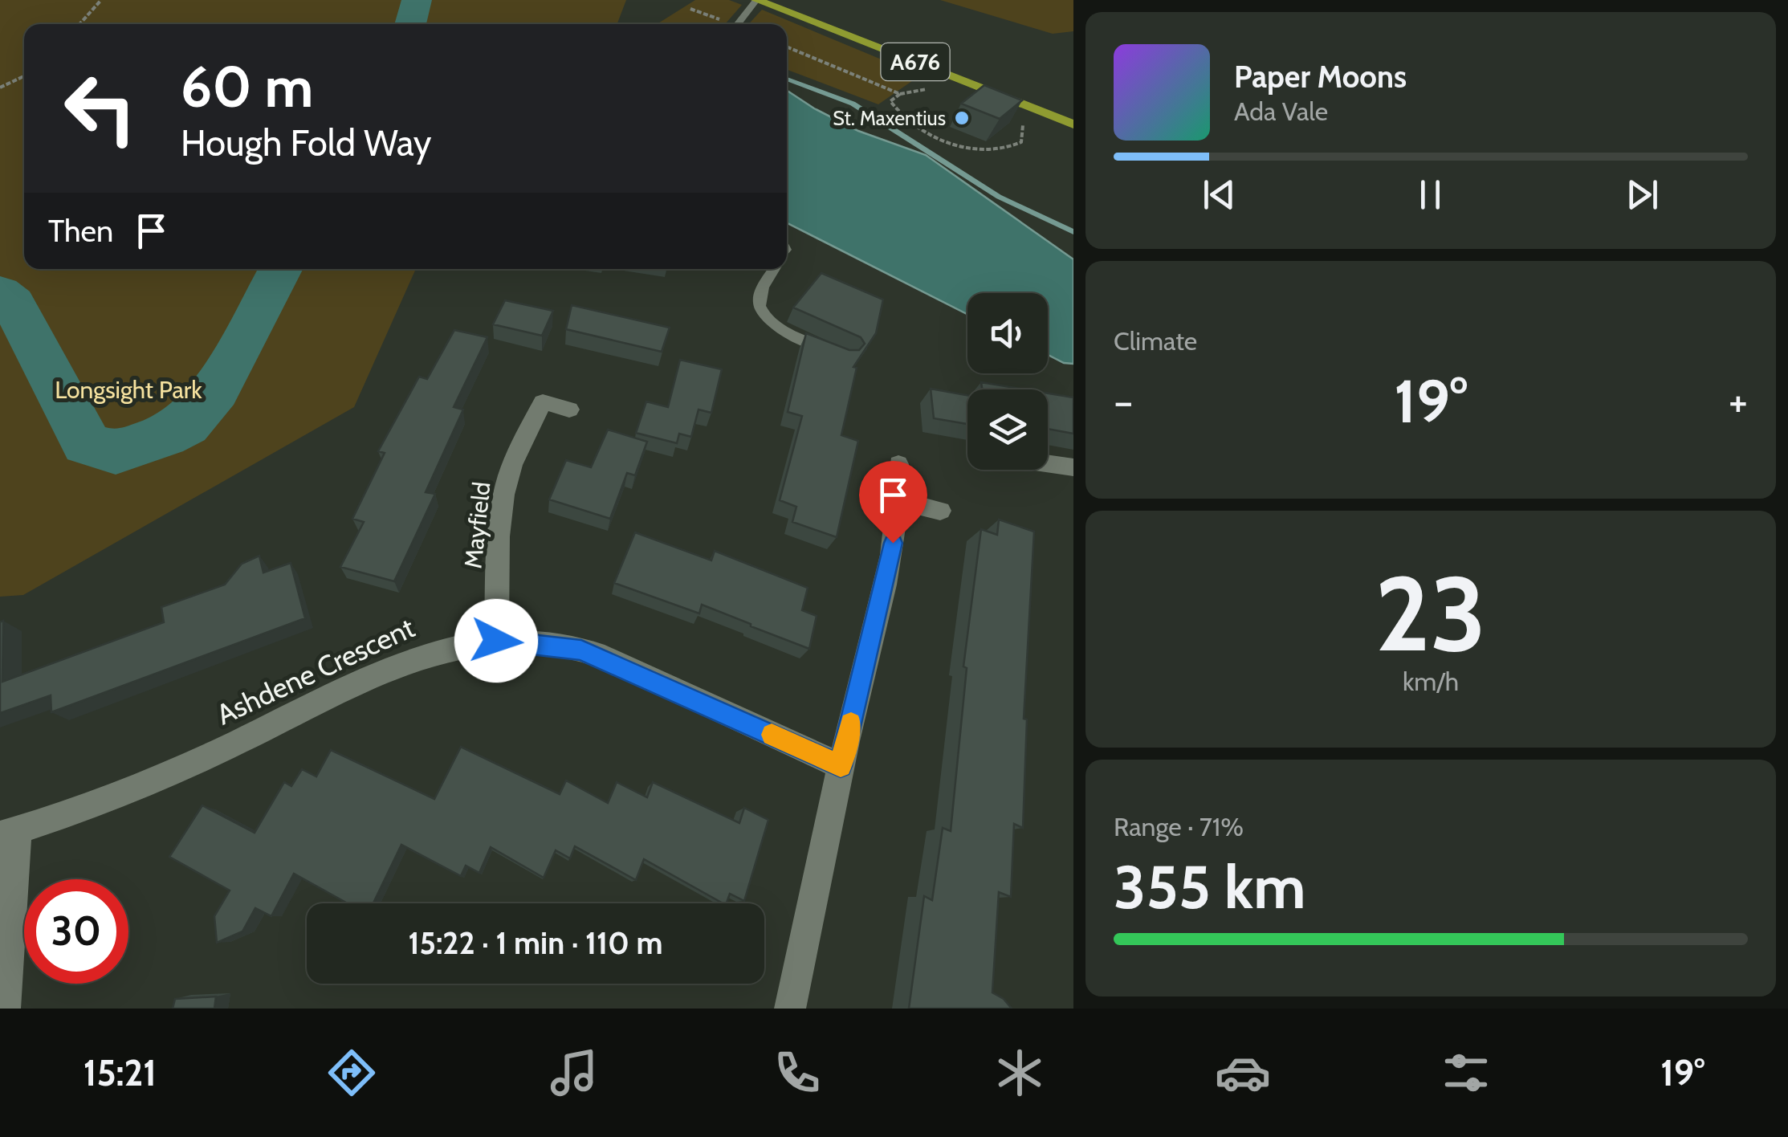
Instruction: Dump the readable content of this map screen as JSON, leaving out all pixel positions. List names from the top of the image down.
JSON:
{
  "streets": {
    "main road": ["A676"],
    "street": ["Mayfield", "Ashdene Crescent"]
  },
  "crossings": [
    ["Mayfield", "Ashdene Crescent"]
  ],
  "parks": ["Longsight Park"],
  "places": ["St. Maxentius"],
  "page": {
    "turn": ["60 m", "Hough Fold Way"],
    "song": ["Paper Moons", "Ada Vale"],
    "then": "Then",
    "tile": [
      "Climate",
      ["23", "km/h"],
      ["Range · 71%", "355 km"]
    ],
    "heat": ["−", "19°", "+"],
    "limit": "30",
    "trip": "15:22 · 1 min · 110 m",
    "tabs": ["15:21", "19°"]
  }
}
